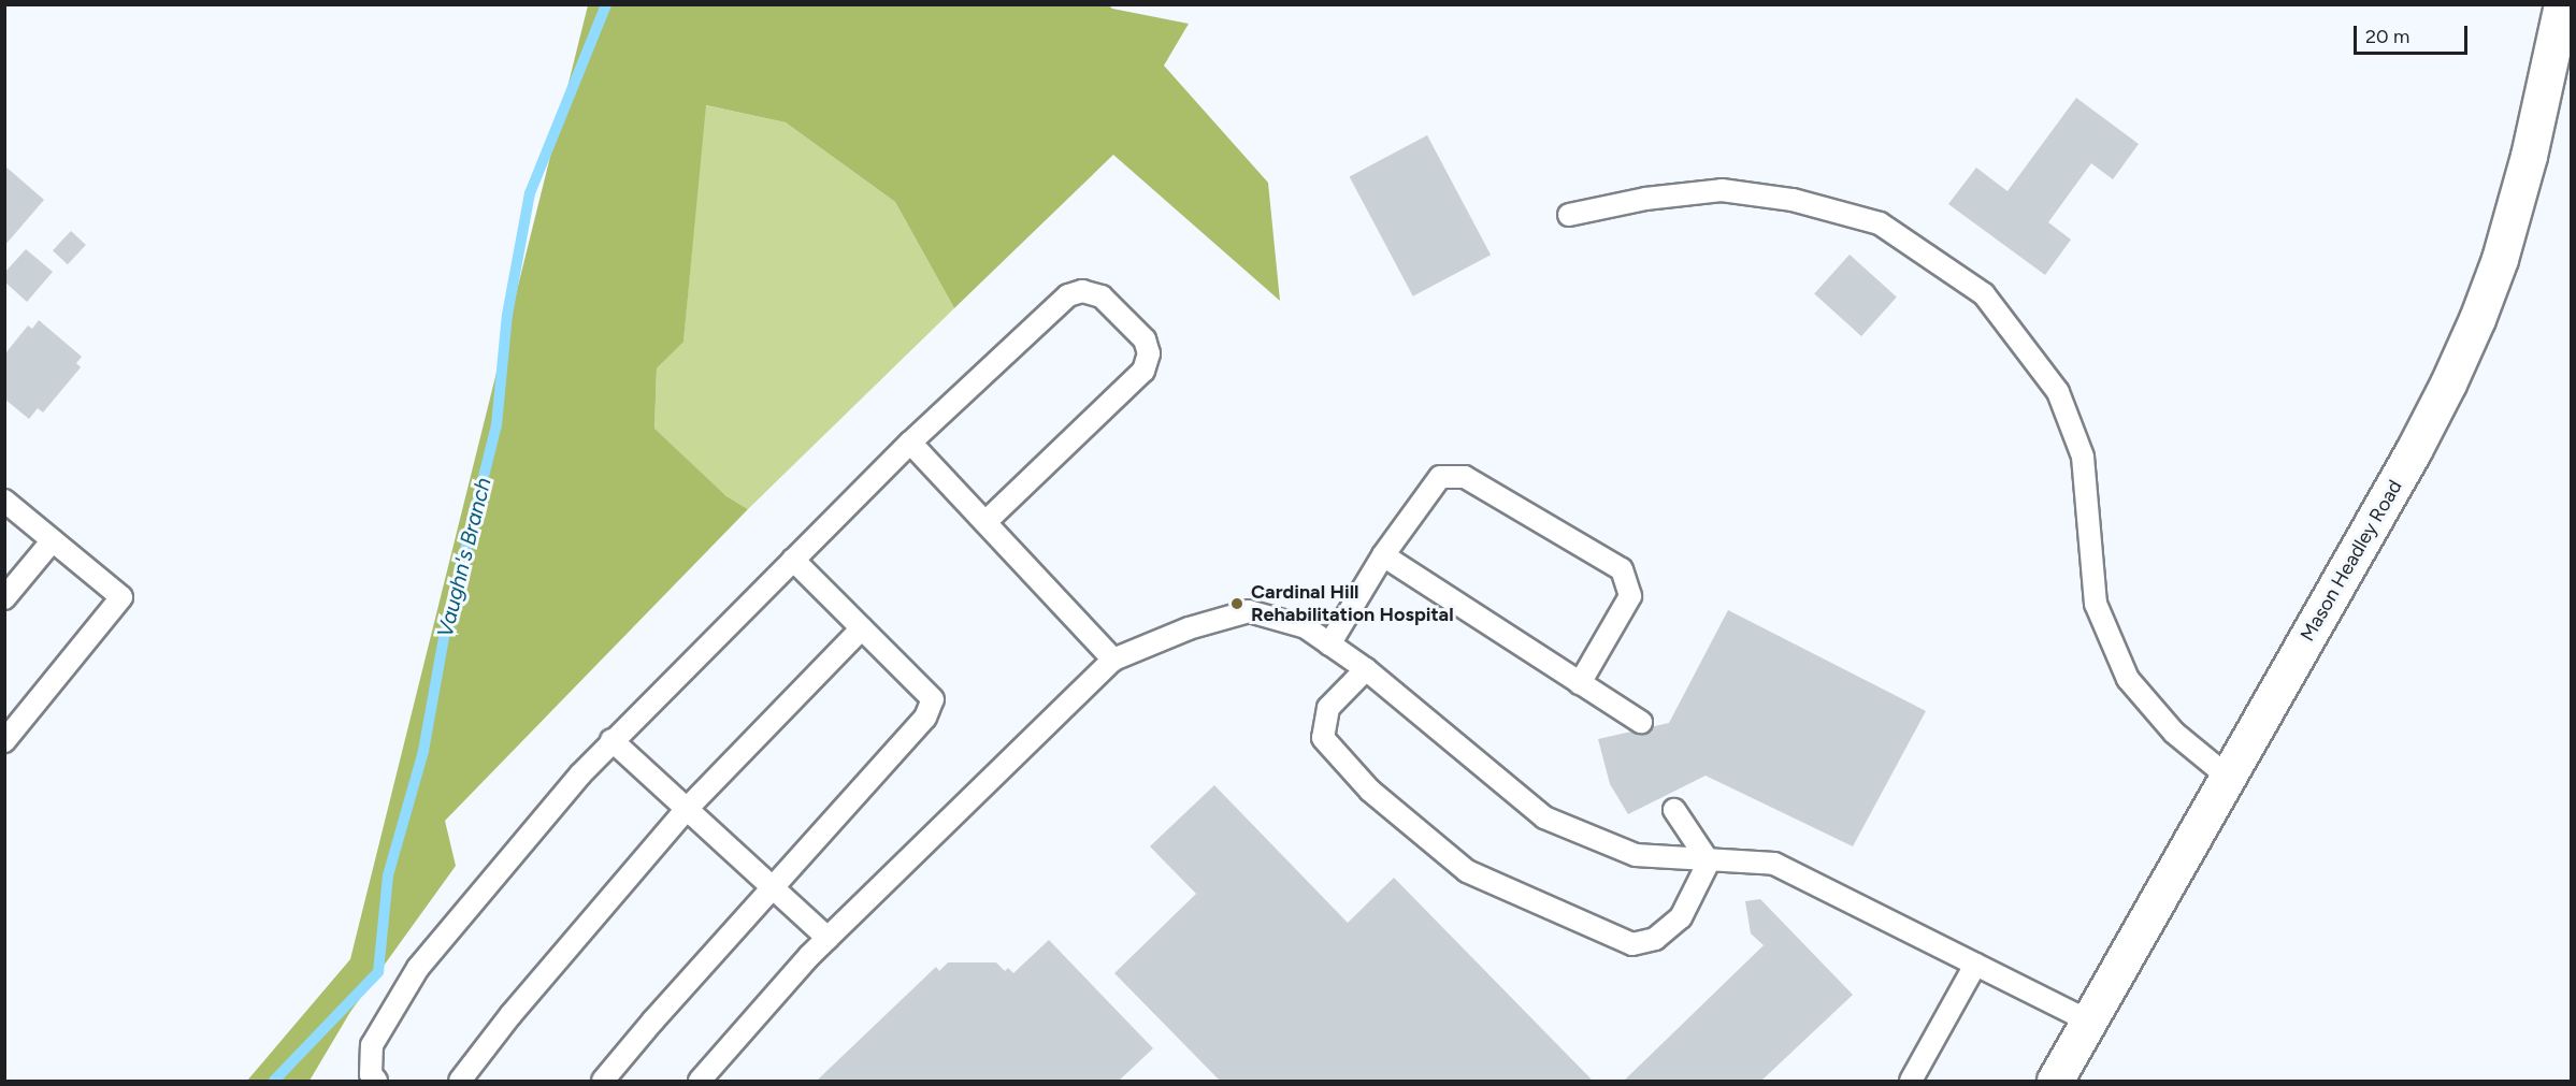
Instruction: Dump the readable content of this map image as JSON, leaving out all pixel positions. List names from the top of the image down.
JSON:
{
  "streets": {
    "main road": ["Mason Headley Road"]
  },
  "water": ["Vaughn's Branch"],
  "places": ["Cardinal Hill Rehabilitation Hospital"],
  "scale_bar": "20 m"
}
